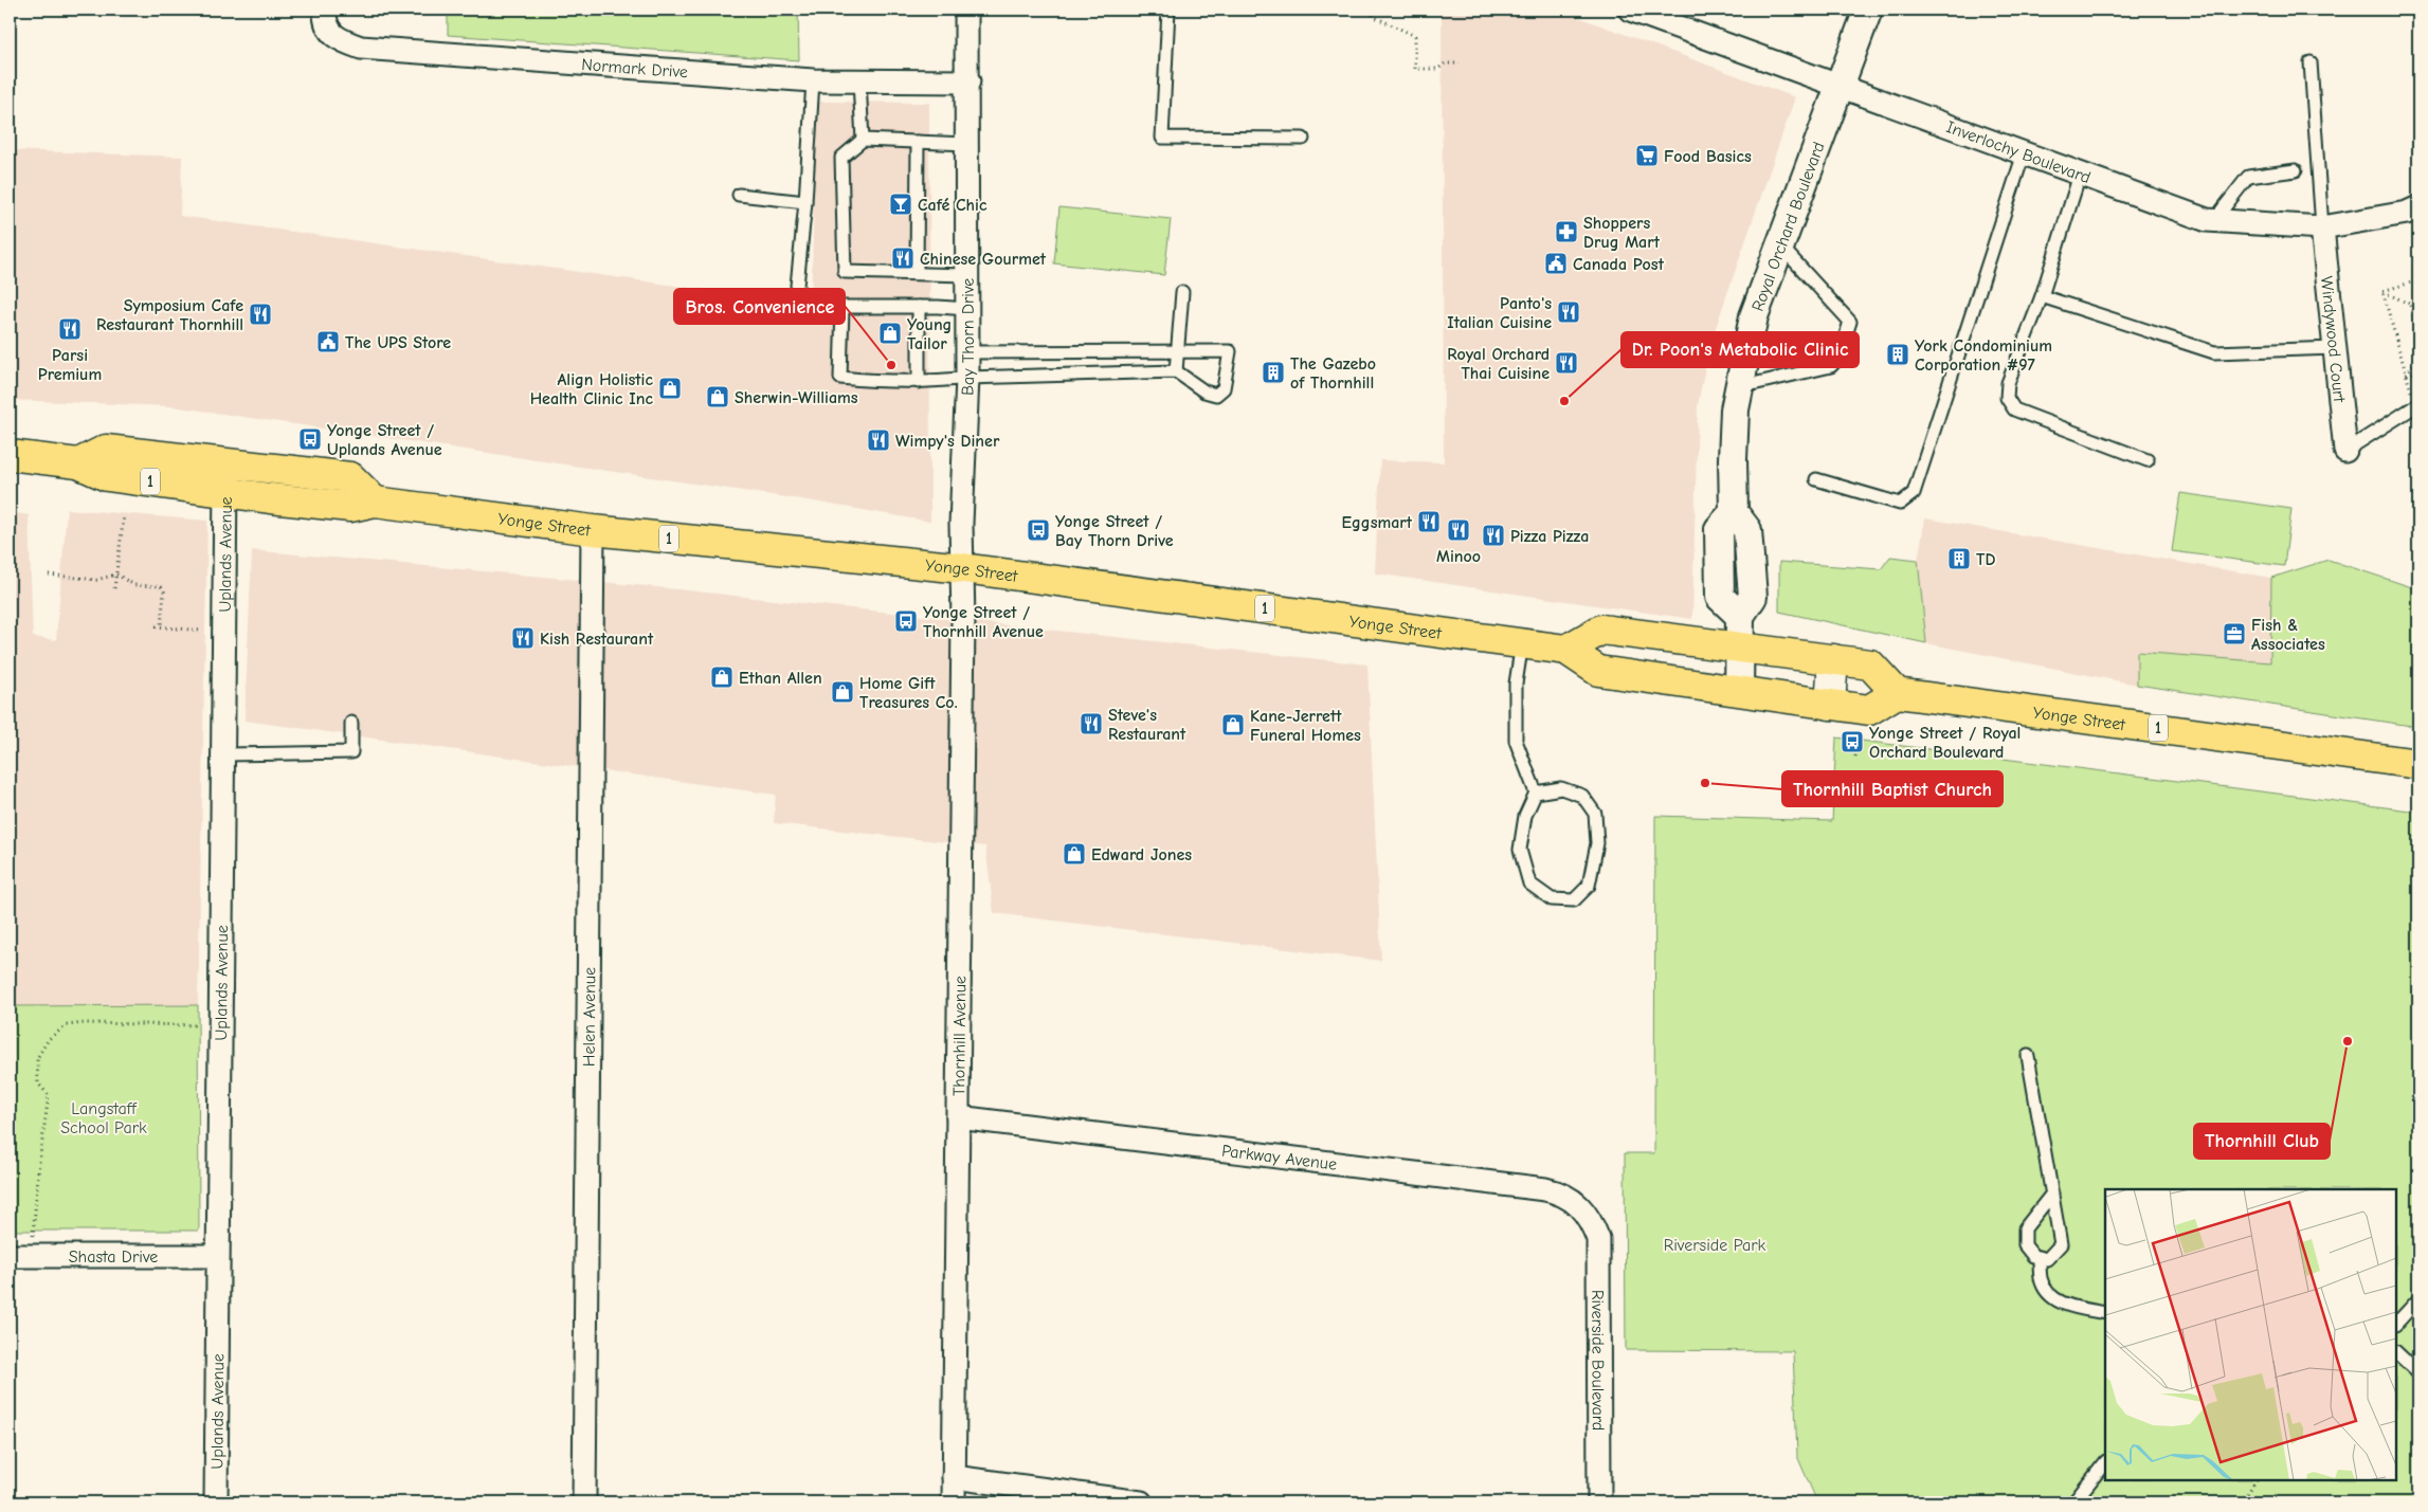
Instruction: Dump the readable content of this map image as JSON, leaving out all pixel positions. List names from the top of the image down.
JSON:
{
  "streets": {
    "main road": ["1", "Yonge Street"],
    "street": [
      "Normark Drive",
      "Inverlochy Boulevard",
      "Royal Orchard Boulevard",
      "Bay Thorn Drive",
      "Windywood Court",
      "Uplands Avenue",
      "Helen Avenue",
      "Thornhill Avenue",
      "Parkway Avenue",
      "Shasta Drive",
      "Riverside Boulevard"
    ]
  },
  "crossings": [
    ["Normark Drive", "Bay Thorn Drive"],
    ["Inverlochy Boulevard", "Royal Orchard Boulevard"],
    ["Inverlochy Boulevard", "Windywood Court"],
    ["Royal Orchard Boulevard", "Yonge Street"],
    ["Bay Thorn Drive", "Yonge Street"],
    ["Bay Thorn Drive", "Thornhill Avenue"],
    ["1", "Yonge Street"],
    ["1", "Uplands Avenue"],
    ["Yonge Street", "Uplands Avenue"],
    ["Yonge Street", "Helen Avenue"],
    ["Yonge Street", "Thornhill Avenue"],
    ["Uplands Avenue", "Shasta Drive"],
    ["Thornhill Avenue", "Parkway Avenue"],
    ["Parkway Avenue", "Riverside Boulevard"]
  ],
  "parks": ["Langstaff School Park", "Riverside Park"],
  "places": {
    "supermarket": ["Food Basics"],
    "bar": ["Café Chic"],
    "pharmacy": ["Shoppers Drug Mart"],
    "restaurant": [
      "Chinese Gourmet",
      "Panto's Italian Cuisine",
      "Symposium Cafe Restaurant Thornhill",
      "Parsi Premium",
      "Royal Orchard Thai Cuisine",
      "Wimpy's Diner",
      "Eggsmart",
      "Minoo",
      "Pizza Pizza",
      "Kish Restaurant",
      "Steve's Restaurant"
    ],
    "public building": ["Canada Post", "The UPS Store"],
    "shop": [
      "Young Tailor",
      "Align Holistic Health Clinic Inc",
      "Sherwin-Williams",
      "Ethan Allen",
      "Home Gift Treasures Co.",
      "Kane-Jerrett Funeral Homes",
      "Edward Jones"
    ],
    "building": ["York Condominium Corporation #97", "The Gazebo of Thornhill", "TD"],
    "other": [
      "Bros. Convenience",
      "Dr. Poon's Metabolic Clinic",
      "Thornhill Baptist Church",
      "Thornhill Club"
    ],
    "bus stop": [
      "Yonge Street / Uplands Avenue",
      "Yonge Street / Bay Thorn Drive",
      "Yonge Street / Thornhill Avenue",
      "Yonge Street / Royal Orchard Boulevard"
    ],
    "office": ["Fish & Associates"]
  }
}
